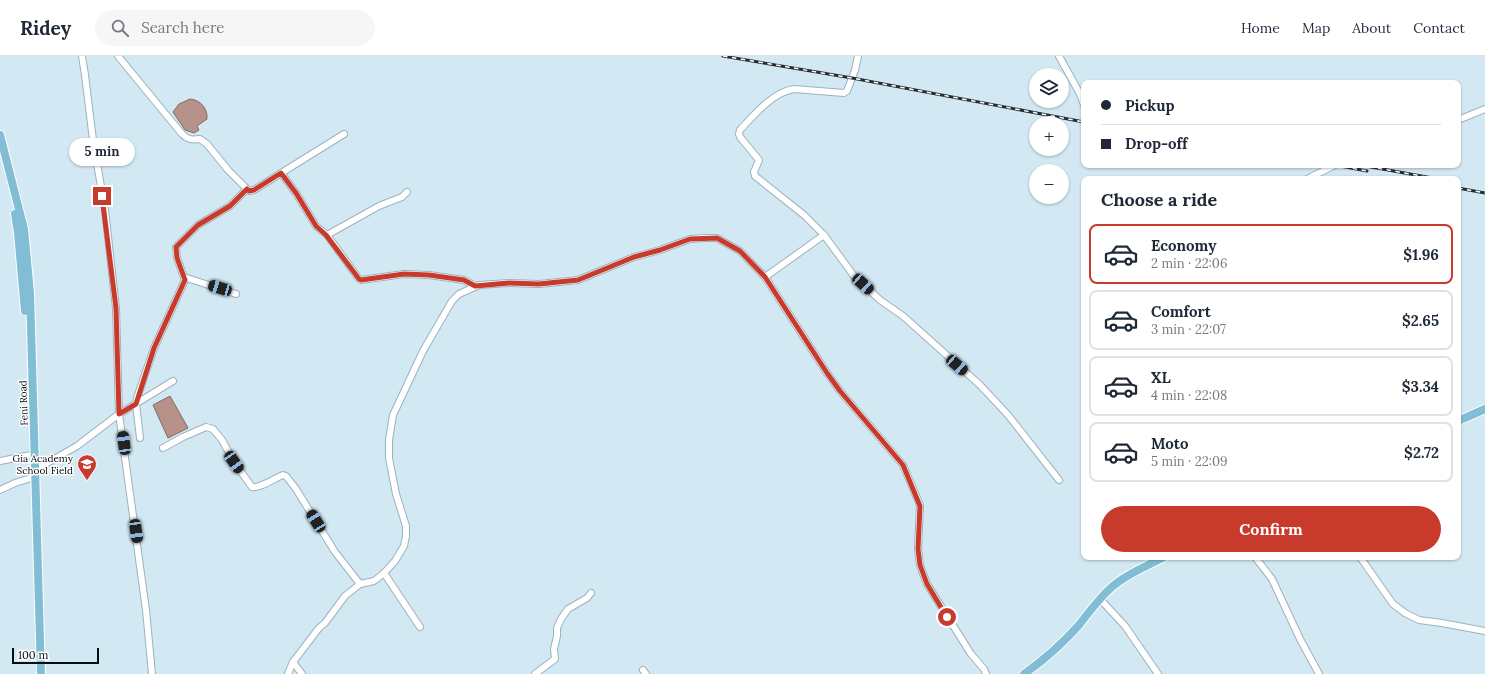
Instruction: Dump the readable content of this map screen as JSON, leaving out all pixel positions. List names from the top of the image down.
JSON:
{
  "streets": {
    "main road": ["Feni Road"]
  },
  "places": {
    "school or university": ["Gia Academy School Field"]
  },
  "scale_bar": "100 m",
  "page": {
    "header": "Ridey",
    "search": "Search here",
    "nav": [
      "Home",
      "Map",
      "About",
      "Contact"
    ],
    "map_buttons": ["+", "−"],
    "banner": ["Pickup", "Drop-off"],
    "bubble": "5 min",
    "heading": "Choose a ride",
    "list": [
      {
        "name": "Economy",
        "note": "2 min · 22:06",
        "value": "$1.96"
      },
      {
        "name": "Comfort",
        "note": "3 min · 22:07",
        "value": "$2.65"
      },
      {
        "name": "XL",
        "note": "4 min · 22:08",
        "value": "$3.34"
      },
      {
        "name": "Moto",
        "note": "5 min · 22:09",
        "value": "$2.72"
      }
    ],
    "buttons": "Confirm",
    "scale": "100 m"
  }
}
